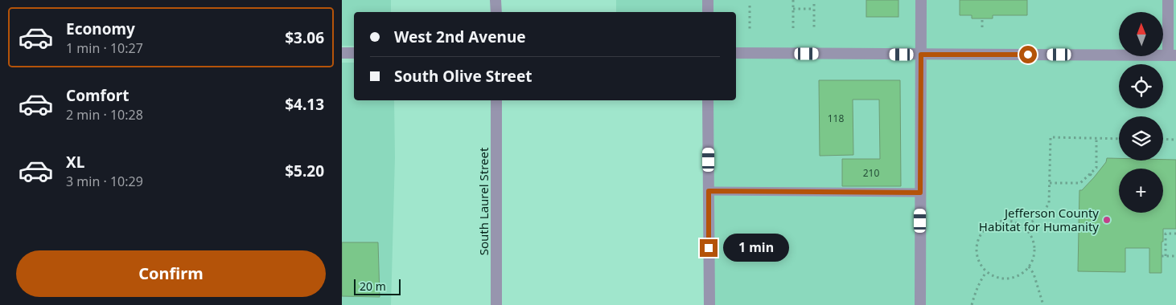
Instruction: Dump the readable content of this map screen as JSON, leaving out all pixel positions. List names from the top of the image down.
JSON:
{
  "streets": {
    "street": ["South Laurel Street"]
  },
  "places": ["Jefferson County Habitat for Humanity"],
  "house_numbers": ["118", "210"],
  "scale_bar": "20 m",
  "north": "top",
  "page": {
    "list": [
      {
        "name": "Economy",
        "note": "1 min · 10:27",
        "value": "$3.06"
      },
      {
        "name": "Comfort",
        "note": "2 min · 10:28",
        "value": "$4.13"
      },
      {
        "name": "XL",
        "note": "3 min · 10:29",
        "value": "$5.20"
      }
    ],
    "map_buttons": "+",
    "banner": ["West 2nd Avenue", "South Olive Street"],
    "bubble": "1 min",
    "buttons": "Confirm",
    "scale": "20 m"
  }
}
